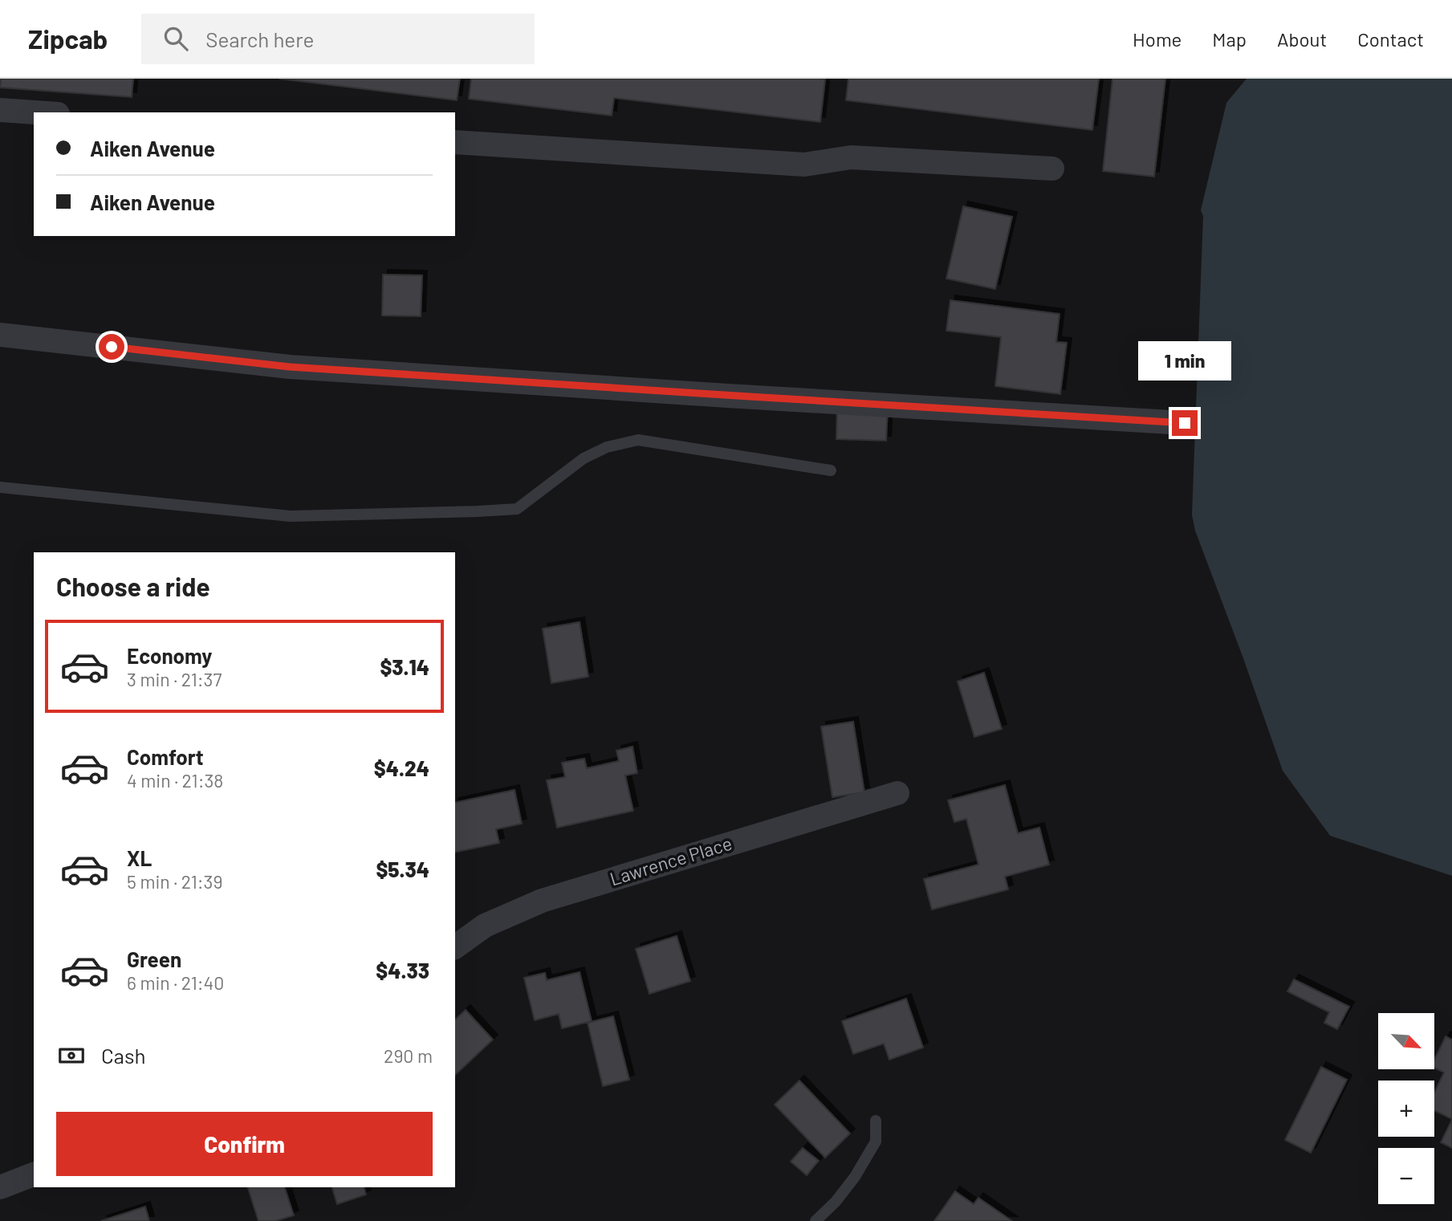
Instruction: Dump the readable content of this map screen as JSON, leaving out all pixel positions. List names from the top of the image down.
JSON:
{
  "streets": {
    "street": ["Lawrence Place"]
  },
  "north": "bottom right",
  "page": {
    "header": "Zipcab",
    "search": "Search here",
    "nav": [
      "Home",
      "Map",
      "About",
      "Contact"
    ],
    "banner": ["Aiken Avenue", "Aiken Avenue"],
    "bubble": "1 min",
    "heading": "Choose a ride",
    "list": [
      {
        "name": "Economy",
        "note": "3 min · 21:37",
        "value": "$3.14"
      },
      {
        "name": "Comfort",
        "note": "4 min · 21:38",
        "value": "$4.24"
      },
      {
        "name": "XL",
        "note": "5 min · 21:39",
        "value": "$5.34"
      },
      {
        "name": "Green",
        "note": "6 min · 21:40",
        "value": "$4.33"
      }
    ],
    "map_buttons": ["+", "−"],
    "pay": ["Cash", "290 m"],
    "buttons": "Confirm"
  }
}
